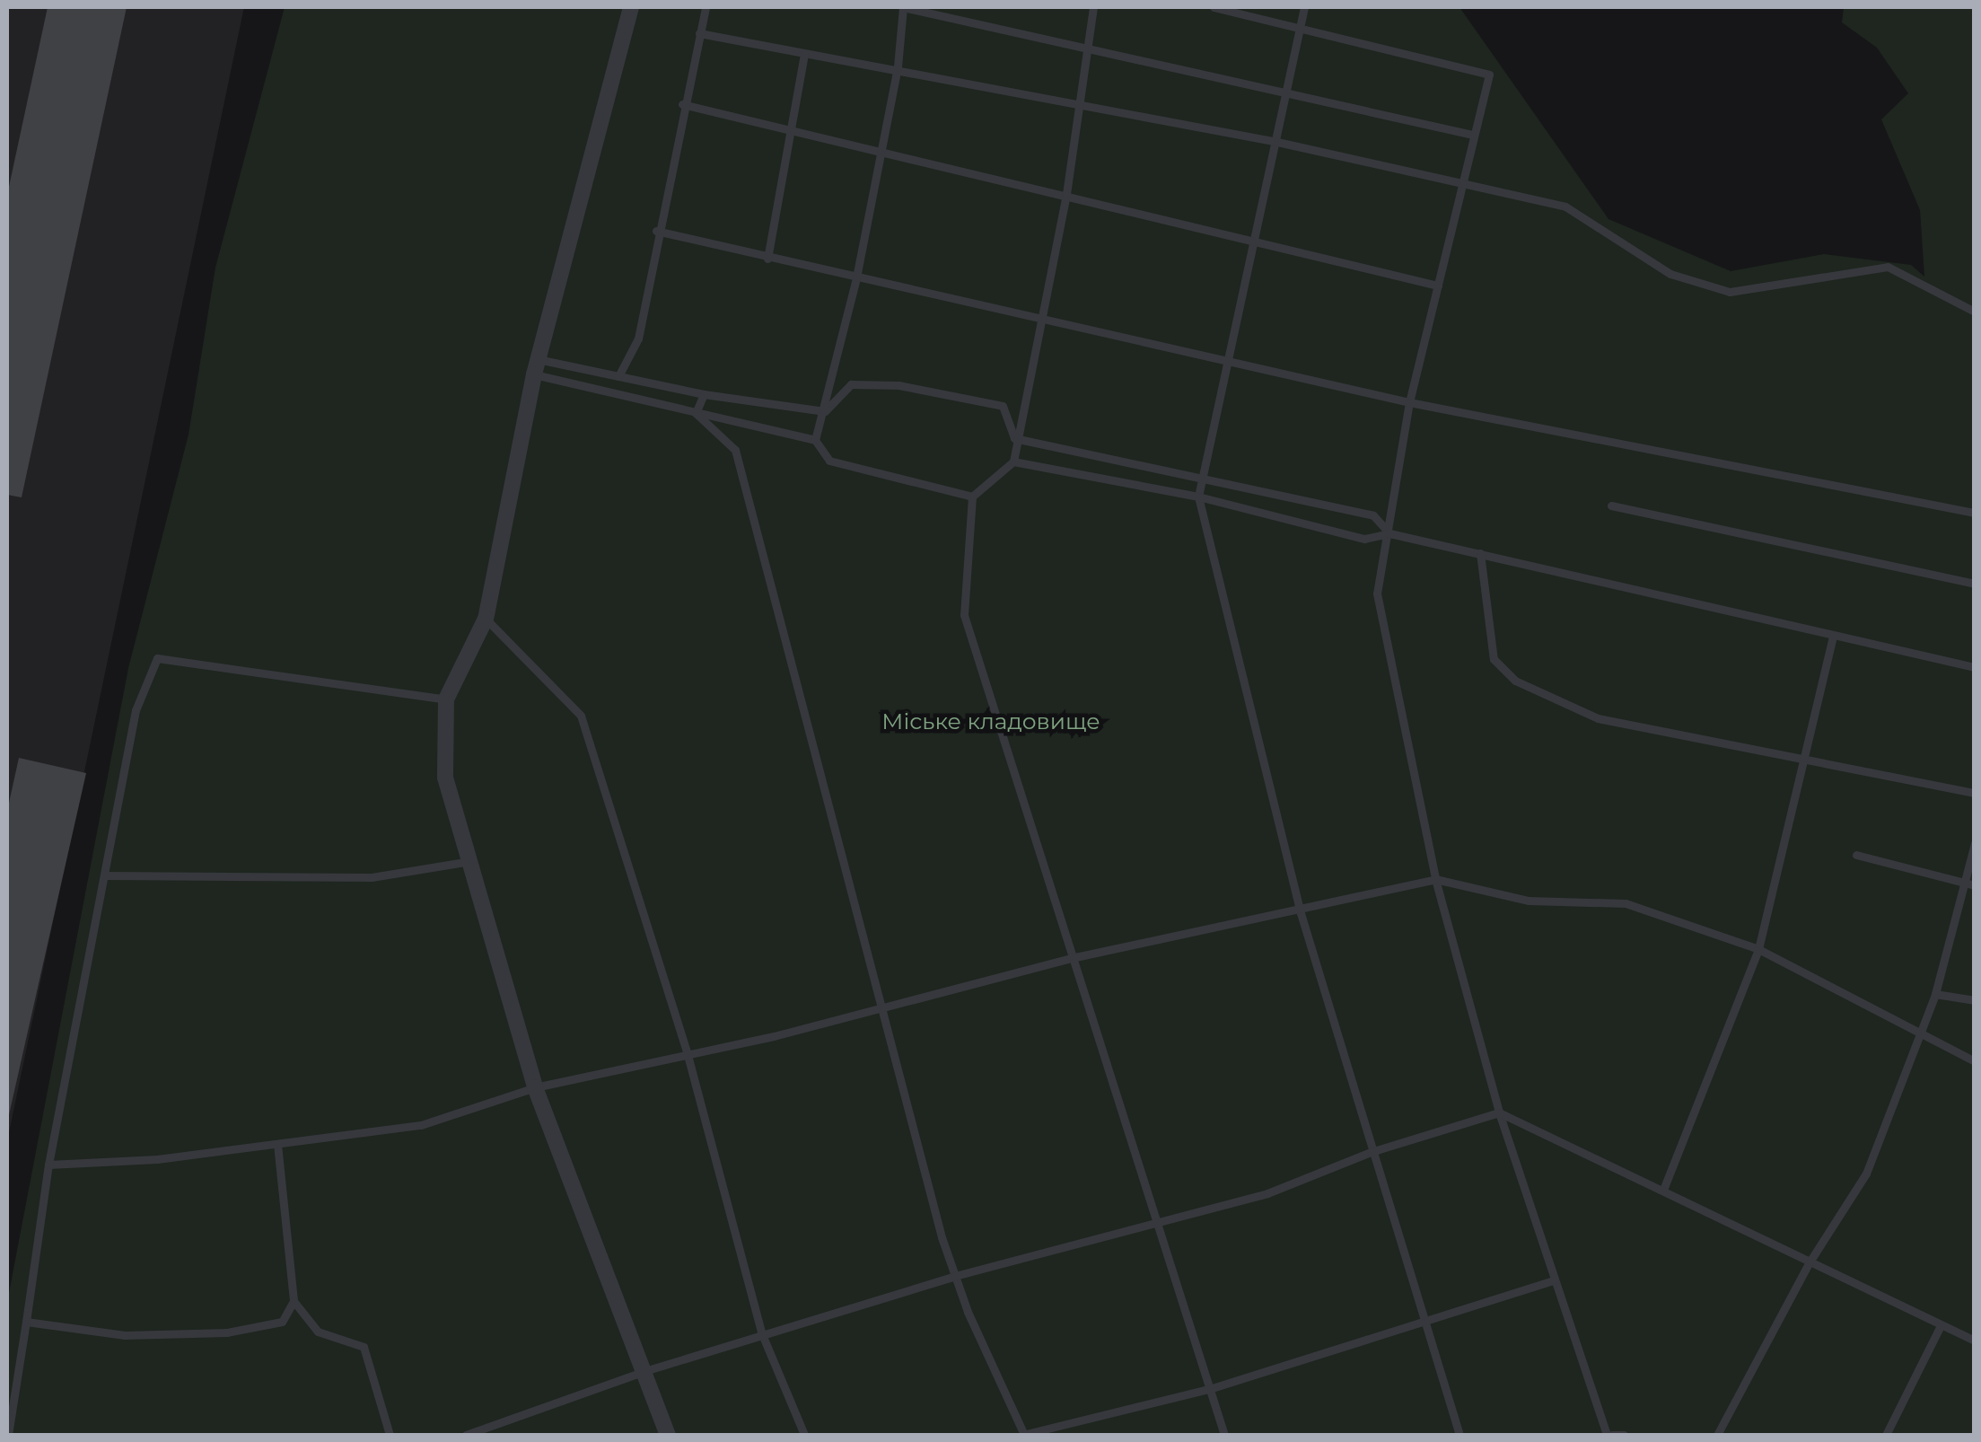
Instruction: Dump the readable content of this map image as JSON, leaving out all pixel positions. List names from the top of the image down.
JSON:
{
  "parks": ["Міське кладовище"]
}
